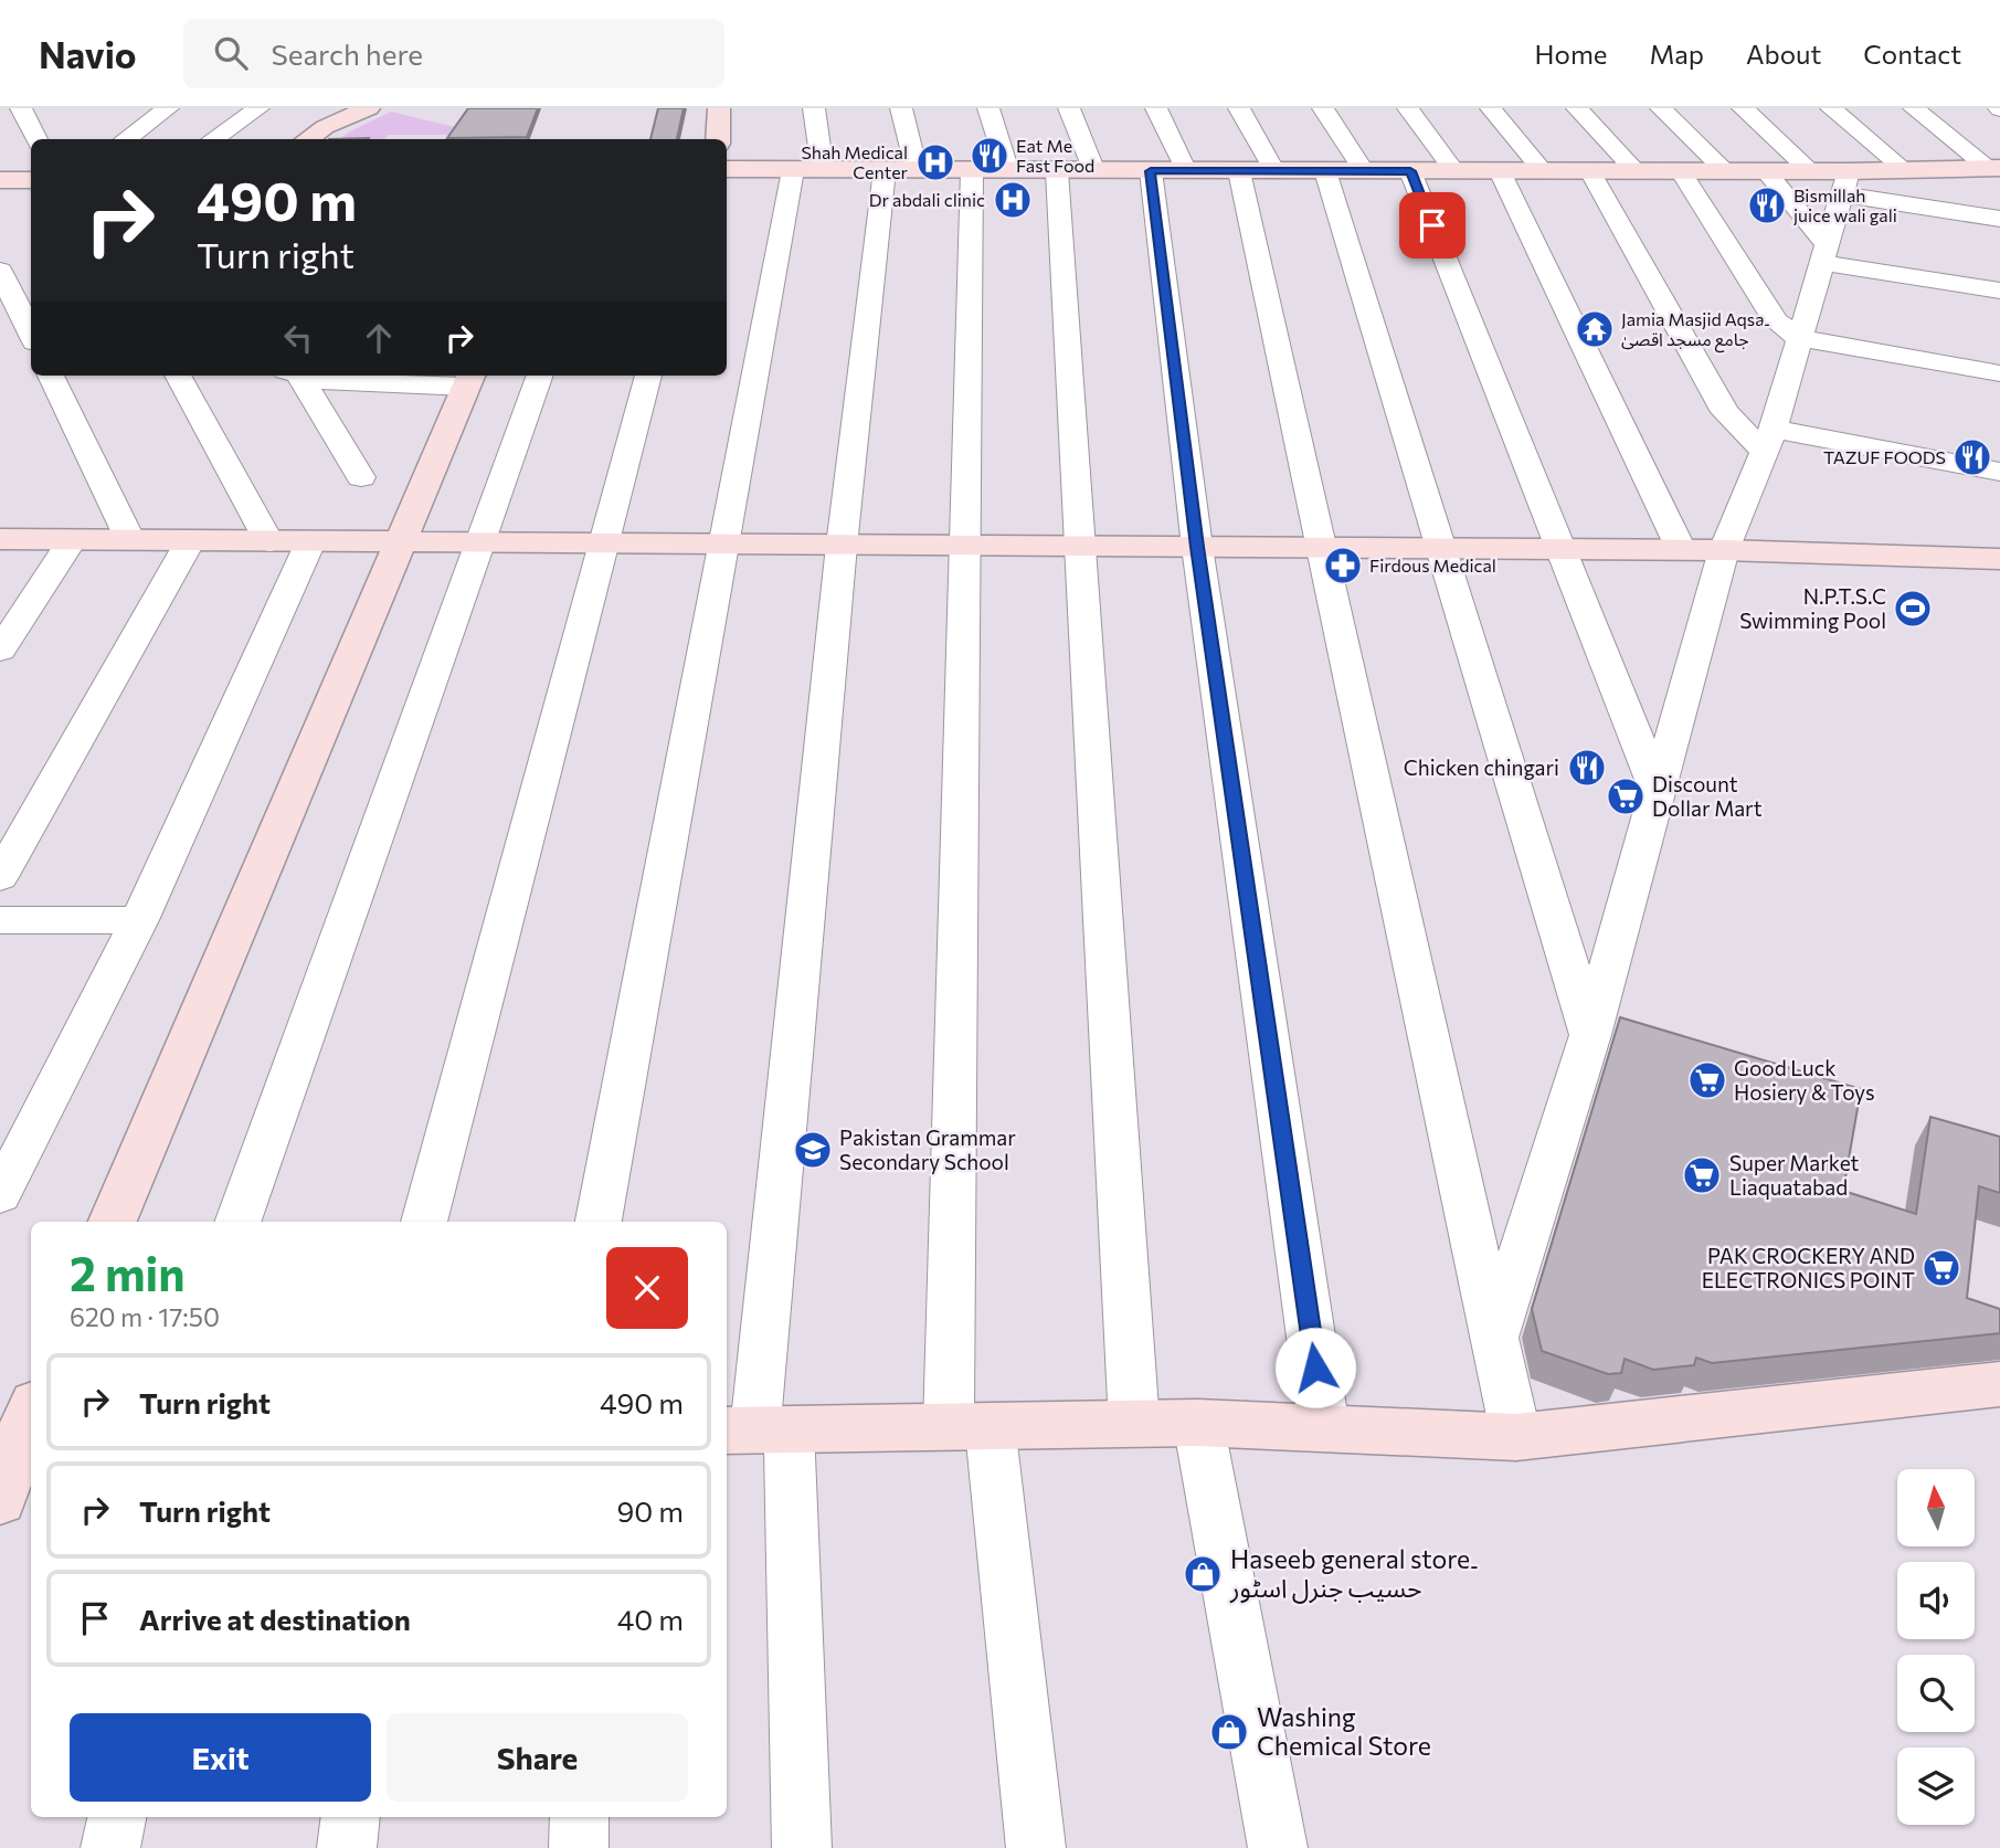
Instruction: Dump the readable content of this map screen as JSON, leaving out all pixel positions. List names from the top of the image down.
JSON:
{
  "places": {
    "restaurant": [
      "Eat Me Fast Food",
      "Bismillah juice wali gali",
      "TAZUF FOODS",
      "Chicken chingari"
    ],
    "hospital": ["Shah Medical Center", "Dr abdali clinic"],
    "temple": ["Jamia Masjid Aqsa۔ جامع مسجد اقصیٰ"],
    "pharmacy": ["Firdous Medical"],
    "sports": ["N.P.T.S.C Swimming Pool"],
    "supermarket": [
      "Discount Dollar Mart",
      "Good Luck Hosiery & Toys",
      "Super Market Liaquatabad",
      "PAK CROCKERY AND ELECTRONICS POINT"
    ],
    "school or university": ["Pakistan Grammar Secondary School"],
    "shop": ["Haseeb general store۔ حسیب جنرل اسٹور", "Washing Chemical Store"]
  },
  "north": "top",
  "page": {
    "header": "Navio",
    "search": "Search here",
    "nav": [
      "Home",
      "Map",
      "About",
      "Contact"
    ],
    "turn": ["490 m", "Turn right"],
    "heading": ["2 min", "620 m · 17:50"],
    "list": [
      {
        "name": "Turn right",
        "value": "490 m"
      },
      {
        "name": "Turn right",
        "value": "90 m"
      },
      {
        "name": "Arrive at destination",
        "value": "40 m"
      }
    ],
    "buttons": ["Exit", "Share"]
  }
}
